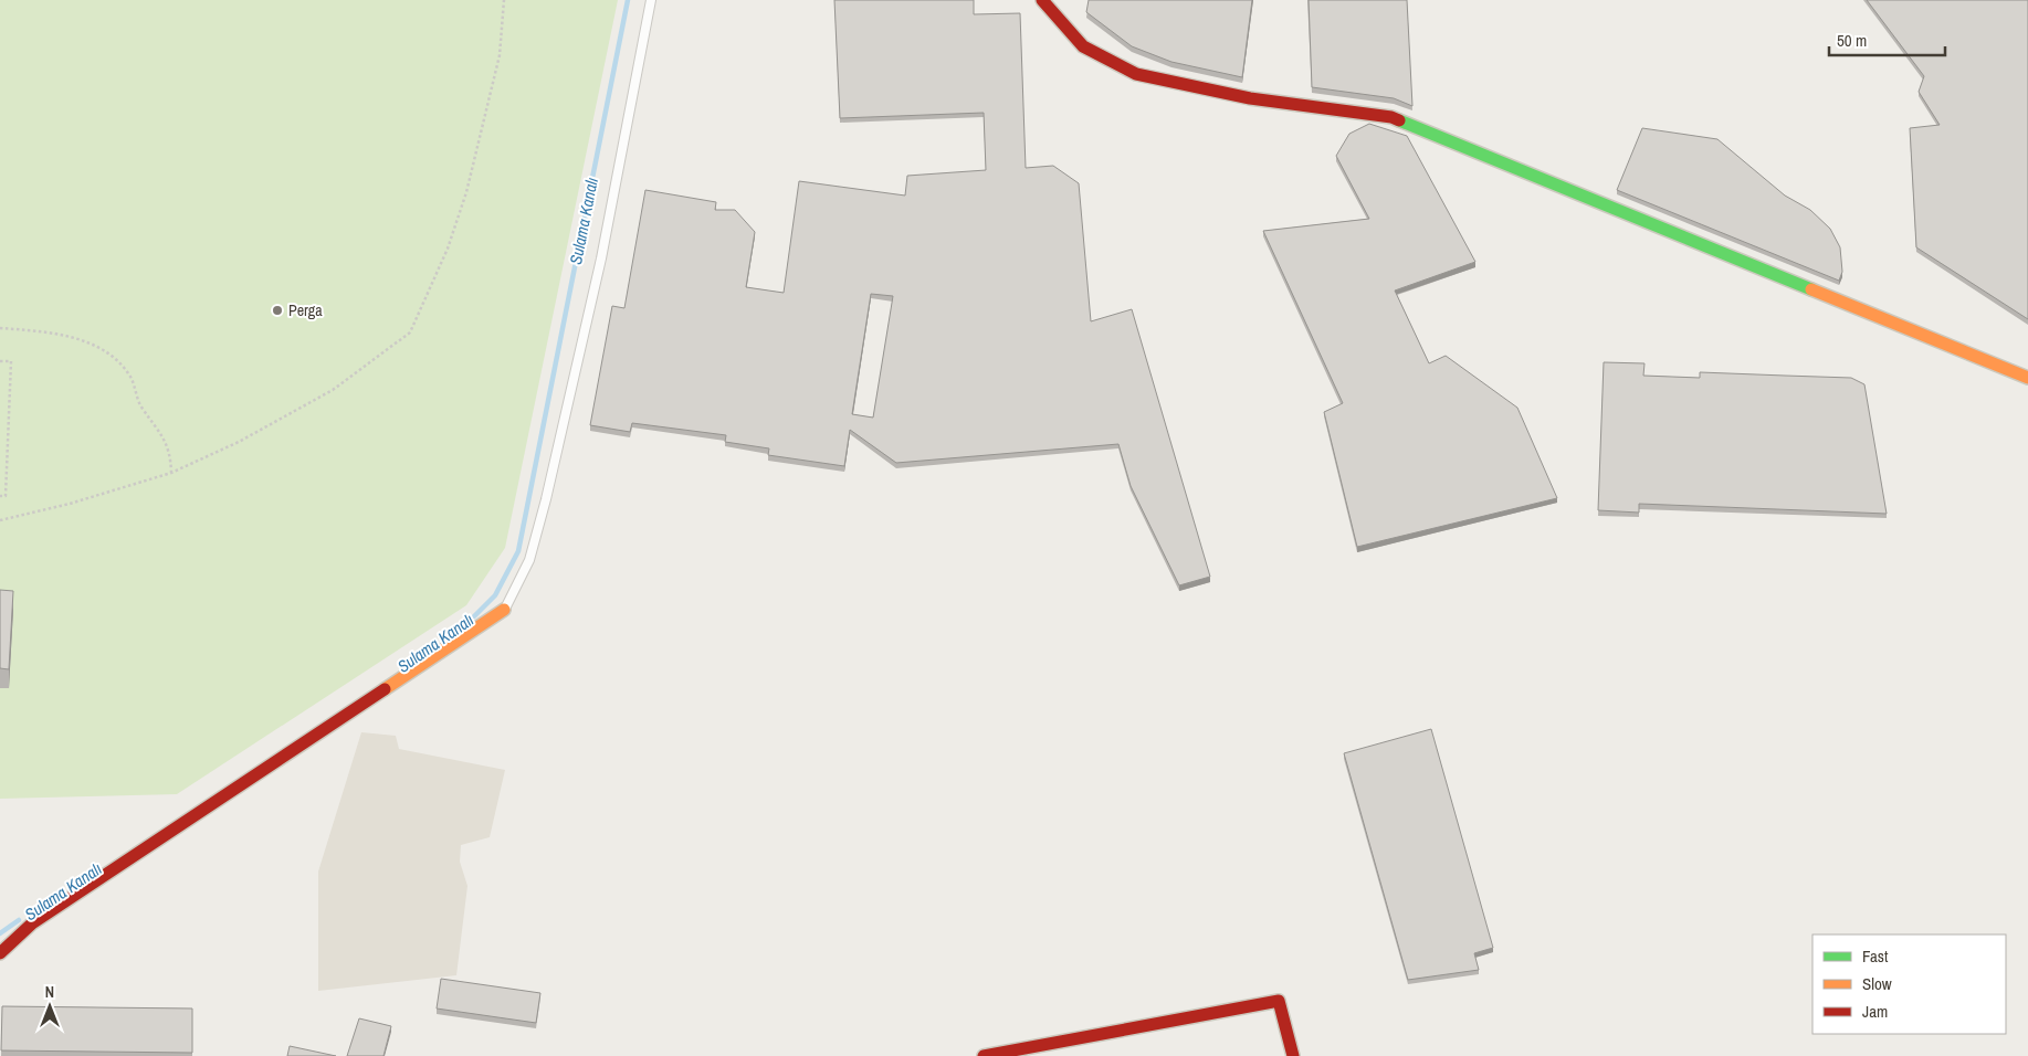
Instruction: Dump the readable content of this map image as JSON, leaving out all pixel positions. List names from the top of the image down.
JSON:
{
  "water": ["Sulama Kanalı"],
  "places": ["Perga"],
  "legend": ["Fast", "Slow", "Jam"],
  "scale_bar": "50 m",
  "north": "top"
}
